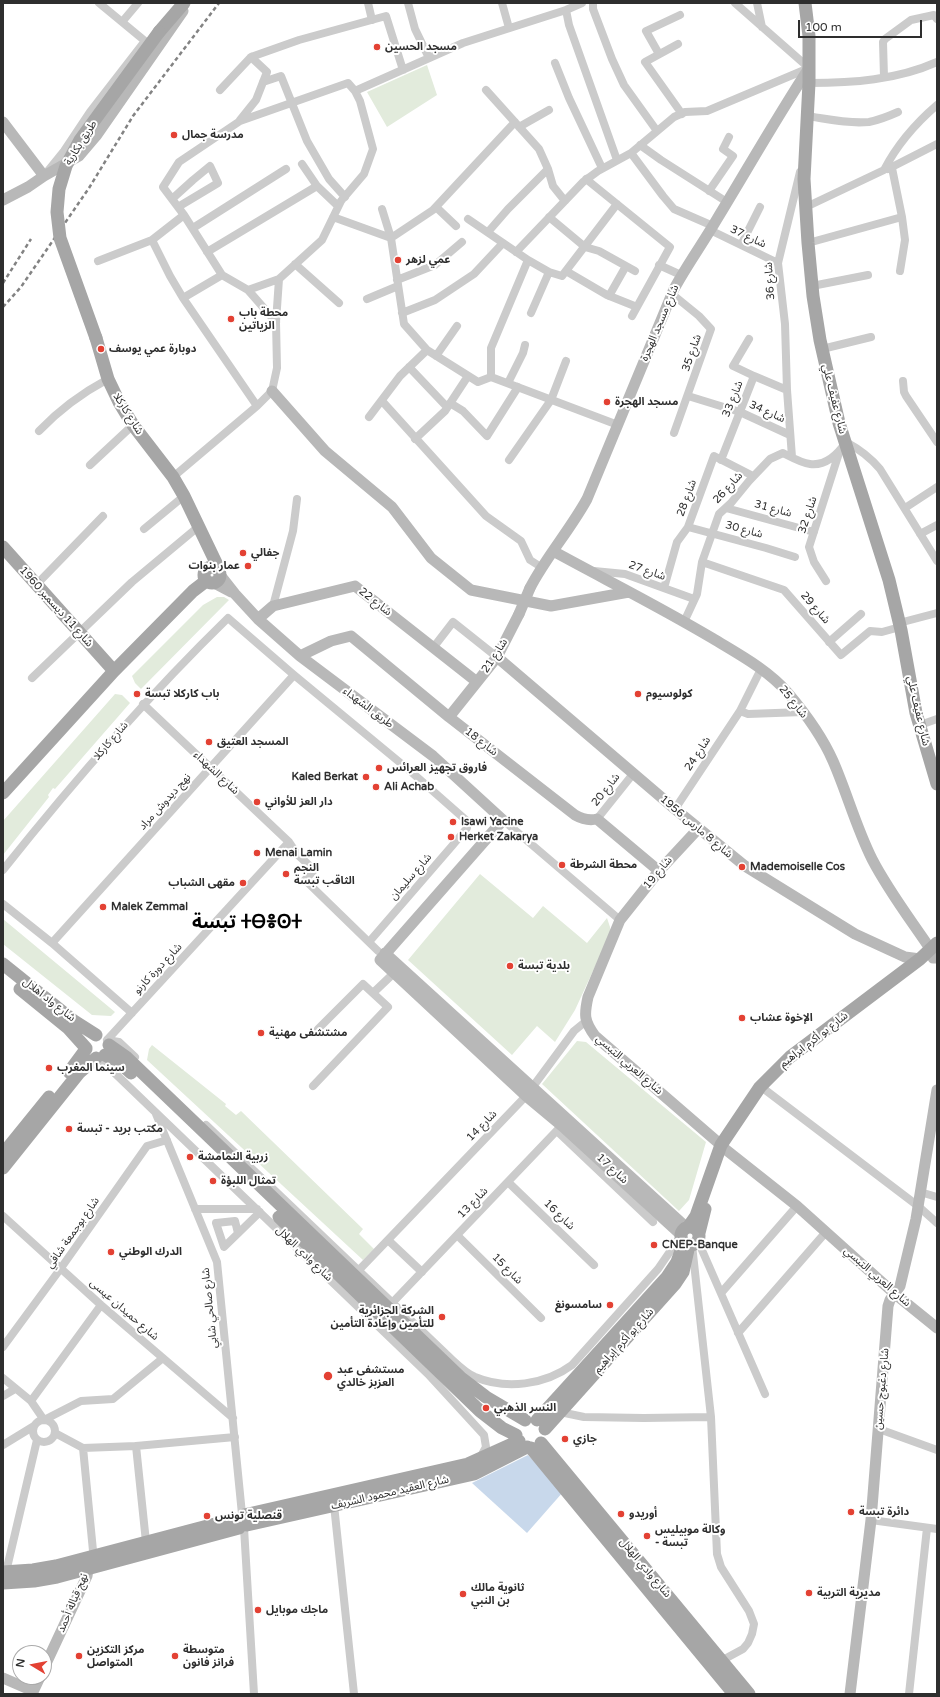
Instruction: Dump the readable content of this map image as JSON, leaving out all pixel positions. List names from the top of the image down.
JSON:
{
  "streets": {
    "main road": [
      "طريق بكارية",
      "شارع عفيف علي",
      "شارع كاركلا",
      "شارع 11 ديسمبر 1960",
      "شارع واد اهلال",
      "شارع بو أكرم ابراهيم",
      "شارع وادي الهلال",
      "شارع بو أكرم إبراهيم",
      "شارع العقيد محمود الشريف"
    ],
    "street": [
      "شارع 37",
      "شارع 36",
      "شارع مسجد الهجرة",
      "شارع 35",
      "شارع 33",
      "شارع 34",
      "شارع 26",
      "شارع 28",
      "شارع 31",
      "شارع 32",
      "شارع 30",
      "شارع 27",
      "شارع 22",
      "شارع 29",
      "شارع 21",
      "شارع 25",
      "طريق الشهداء",
      "شارع 18",
      "شارع 24",
      "شارع الشهداء",
      "شارع 20",
      "نهج ديدوش مراد",
      "شارع 8 مارس 1956",
      "شارع 19",
      "شارع سليمان",
      "شارع دورة كارنو",
      "شارع العربي التبسي",
      "شارع 14",
      "شارع 17",
      "شارع 13",
      "شارع 16",
      "شارع بوجمعة شافي",
      "شارع 15",
      "شارع صالحي شابي",
      "شارع حميدان عيسى",
      "شارع دغبوج حسين",
      "نهج قبالة أحمد"
    ]
  },
  "crossings": [
    ["طريق بكارية", "شارع كاركلا"],
    ["شارع 37", "شارع 36"],
    ["شارع 37", "شارع مسجد الهجرة"],
    ["شارع 36", "شارع 33"],
    ["شارع 36", "شارع عفيف علي"],
    ["شارع مسجد الهجرة", "شارع 35"],
    ["شارع مسجد الهجرة", "شارع عفيف علي"],
    ["شارع مسجد الهجرة", "شارع 21"],
    ["شارع مسجد الهجرة", "شارع 25"],
    ["شارع 35", "شارع 34"],
    ["شارع 33", "شارع 34"],
    ["شارع 33", "شارع 28"],
    ["شارع عفيف علي", "شارع 26"],
    ["شارع عفيف علي", "شارع 29"],
    ["شارع كاركلا", "طريق الشهداء"],
    ["شارع كاركلا", "شارع الشهداء"],
    ["شارع كاركلا", "نهج ديدوش مراد"],
    ["شارع كاركلا", "شارع سليمان"],
    ["شارع 26", "شارع 31"],
    ["شارع 26", "شارع 32"],
    ["شارع 26", "شارع 30"],
    ["شارع 26", "شارع 27"],
    ["شارع 26", "شارع 29"],
    ["شارع 26", "شارع 25"],
    ["شارع 28", "شارع 30"],
    ["شارع 28", "شارع 27"],
    ["شارع 31", "شارع 32"],
    ["شارع 27", "شارع 25"],
    ["شارع 22", "شارع 21"],
    ["شارع 22", "طريق الشهداء"],
    ["شارع 21", "شارع 18"],
    ["شارع 21", "شارع 8 مارس 1956"],
    ["شارع 25", "شارع 24"],
    ["شارع 25", "شارع بو أكرم ابراهيم"],
    ["طريق الشهداء", "شارع 18"],
    ["طريق الشهداء", "شارع 19"],
    ["شارع 18", "شارع 20"],
    ["شارع 24", "شارع 8 مارس 1956"],
    ["شارع الشهداء", "نهج ديدوش مراد"],
    ["شارع الشهداء", "شارع سليمان"],
    ["شارع الشهداء", "شارع دورة كارنو"],
    ["شارع 20", "شارع 8 مارس 1956"],
    ["نهج ديدوش مراد", "شارع سليمان"],
    ["شارع 8 مارس 1956", "شارع 19"],
    ["شارع 8 مارس 1956", "شارع بو أكرم ابراهيم"],
    ["شارع دورة كارنو", "شارع واد اهلال"],
    ["شارع دورة كارنو", "شارع وادي الهلال"],
    ["شارع واد اهلال", "شارع وادي الهلال"],
    ["شارع بو أكرم ابراهيم", "شارع العربي التبسي"],
    ["شارع بو أكرم ابراهيم", "شارع بو أكرم إبراهيم"],
    ["شارع العربي التبسي", "شارع 14"],
    ["شارع العربي التبسي", "شارع دغبوج حسين"],
    ["شارع 14", "شارع وادي الهلال"],
    ["شارع 17", "شارع 13"],
    ["شارع 13", "شارع 16"],
    ["شارع 13", "شارع وادي الهلال"],
    ["شارع 13", "شارع 15"],
    ["شارع بوجمعة شافي", "شارع صالحي شابي"],
    ["شارع بوجمعة شافي", "شارع حميدان عيسى"],
    ["شارع وادي الهلال", "شارع صالحي شابي"],
    ["شارع وادي الهلال", "شارع بو أكرم إبراهيم"],
    ["شارع وادي الهلال", "شارع العقيد محمود الشريف"],
    ["شارع صالحي شابي", "شارع حميدان عيسى"],
    ["شارع صالحي شابي", "شارع العقيد محمود الشريف"],
    ["شارع العقيد محمود الشريف", "نهج قبالة أحمد"]
  ],
  "districts": ["تبسة ⵜⴱⴻⵙⵜ"],
  "places": [
    "مسجد الحسين",
    "مدرسة جمال",
    "عمي لزهر",
    "محطة باب الزياتين",
    "دوبارة عمي يوسف",
    "مسجد الهجرة",
    "جفالي",
    "عمار بنوات",
    "باب كاركلا تبسة",
    "كولوسيوم",
    "المسجد العتيق",
    "فاروق تجهيز العرائس",
    "Kaled Berkat",
    "Ali Achab",
    "دار العز للأواني",
    "Isawi Yacine",
    "Herket Zakarya",
    "Menai Lamin",
    "محطة الشرطة",
    "Mademoiselle Cos",
    "النجم الثاقب تبسة",
    "مقهى الشباب",
    "Malek Zemmal",
    "بلدية تبسة",
    "الإخوة عشاب",
    "مشتشفى مهنية",
    "سينما المغرب",
    "مكتب بريد - تبسة",
    "زربية النمامشة",
    "تمثال اللبؤة",
    "CNEP-Banque",
    "الدرك الوطني",
    "سامسونغ",
    "الشركة الجزائرية للتأمين وإعادة التأمين",
    "مستشفى عبد العزبز خالدي",
    "النسر الذهبي",
    "جازي",
    "دائرة تبسة",
    "أوريدو",
    "قنصلية تونس",
    "وكالة موبيليس - تبسة",
    "مديرية التربية",
    "ثانوية مالك بن النبي",
    "ماجك موبايل",
    "مركز التكزين المتواصل",
    "متوسطة فرانز فانون"
  ],
  "scale_bar": "100 m",
  "north": "left"
}
